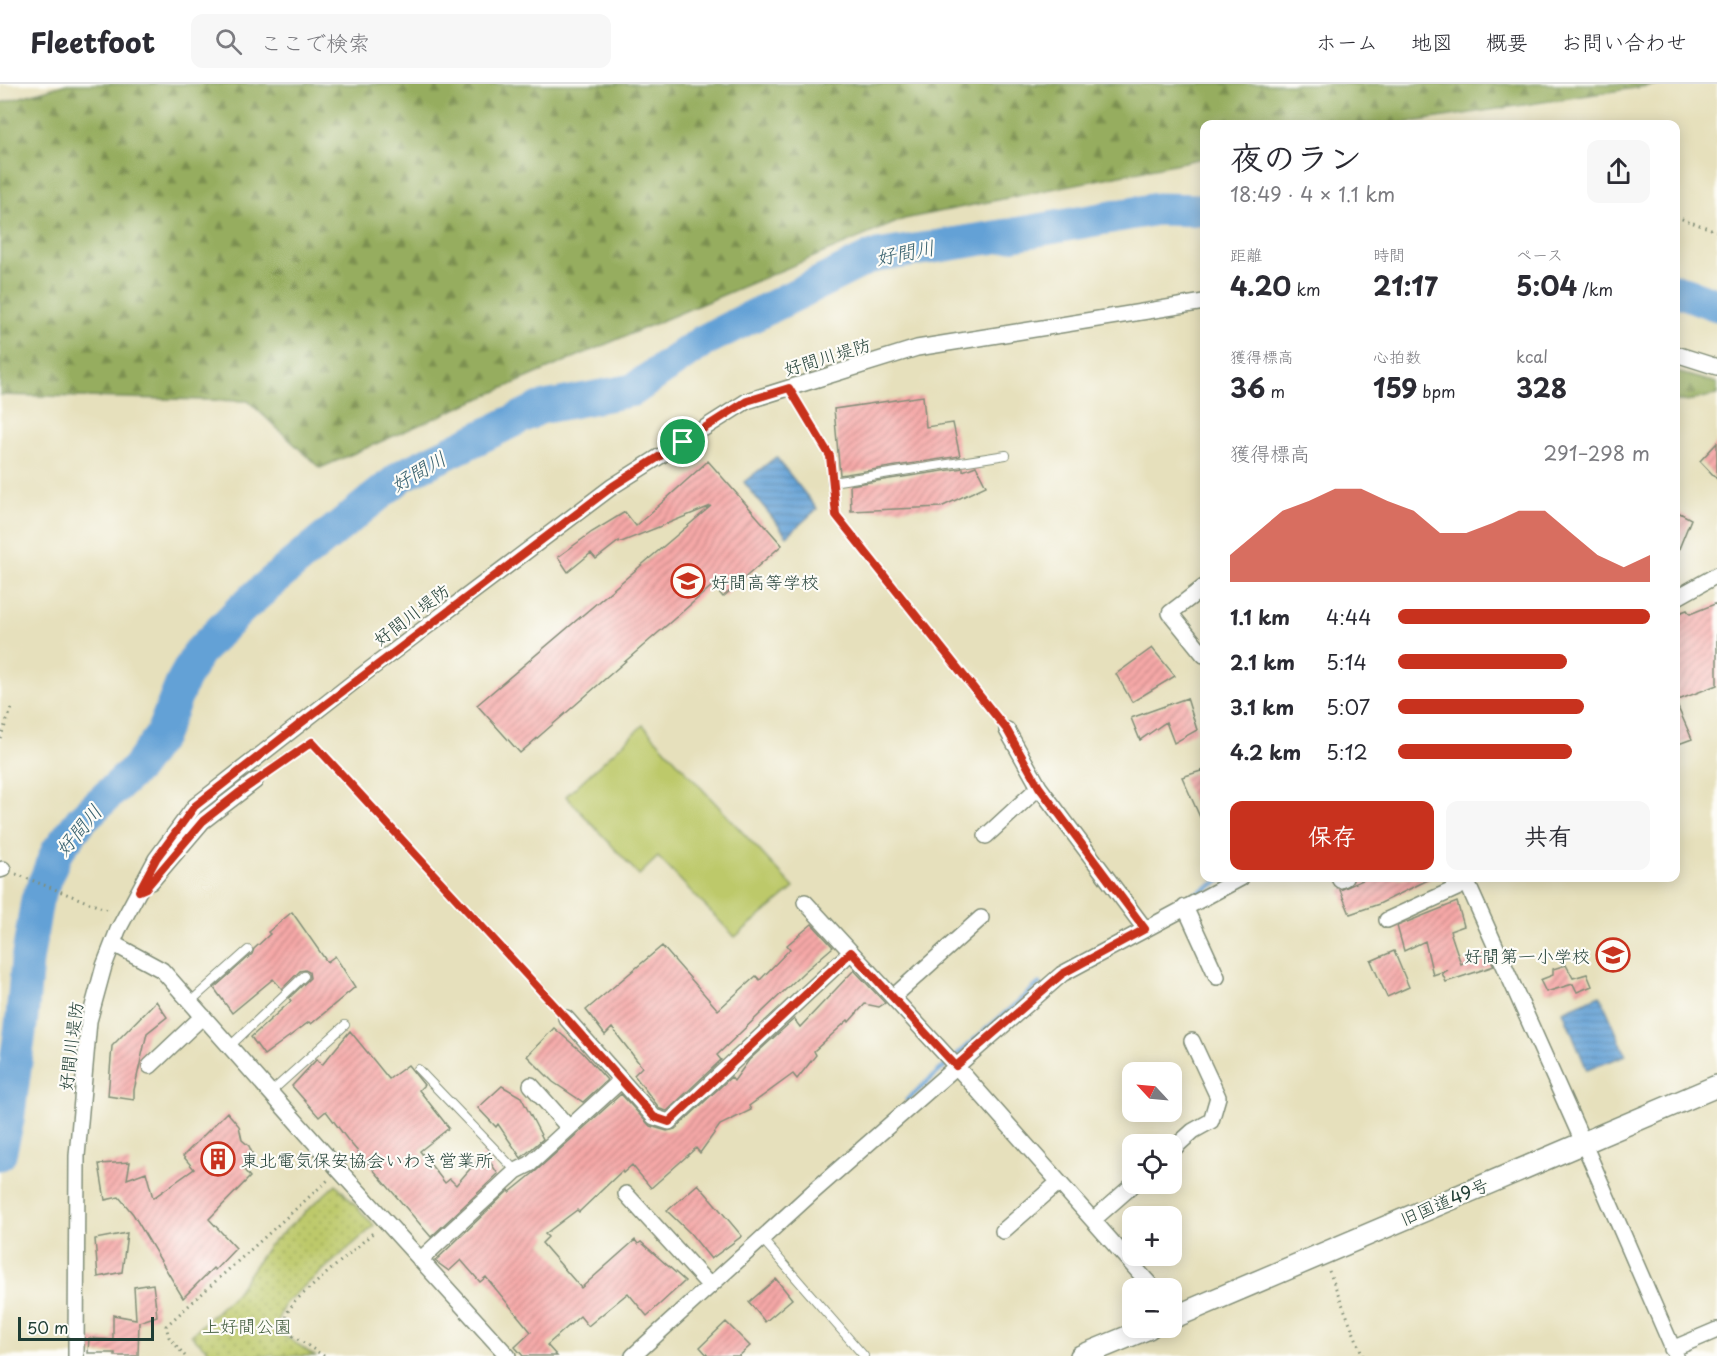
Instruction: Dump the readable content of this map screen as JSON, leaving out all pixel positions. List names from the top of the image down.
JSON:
{
  "streets": {
    "street": ["好間川堤防", "旧国道49号"]
  },
  "water": ["好間川"],
  "parks": ["上好間公園"],
  "places": {
    "school or university": ["好間高等学校", "好間第一小学校"],
    "building": ["東北電気保安協会いわき営業所"]
  },
  "scale_bar": "50 m",
  "north": "top left",
  "page": {
    "header": "Fleetfoot",
    "search": "ここで検索",
    "nav": [
      "ホーム",
      "地図",
      "概要",
      "お問い合わせ"
    ],
    "heading": ["夜のラン", "18:49 · 4 × 1.1 km"],
    "stats": [
      ["距離", "4.20 km"],
      ["時間", "21:17"],
      ["ペース", "5:04 /km"],
      ["獲得標高", "36 m"],
      ["心拍数", "159 bpm"],
      ["kcal", "328"]
    ],
    "chart": ["獲得標高", "291–298 m"],
    "list": [
      {
        "name": "1.1 km",
        "note": "4:44"
      },
      {
        "name": "2.1 km",
        "note": "5:14"
      },
      {
        "name": "3.1 km",
        "note": "5:07"
      },
      {
        "name": "4.2 km",
        "note": "5:12"
      }
    ],
    "buttons": ["保存", "共有"],
    "map_buttons": ["+", "−"],
    "scale": "50 m"
  }
}
